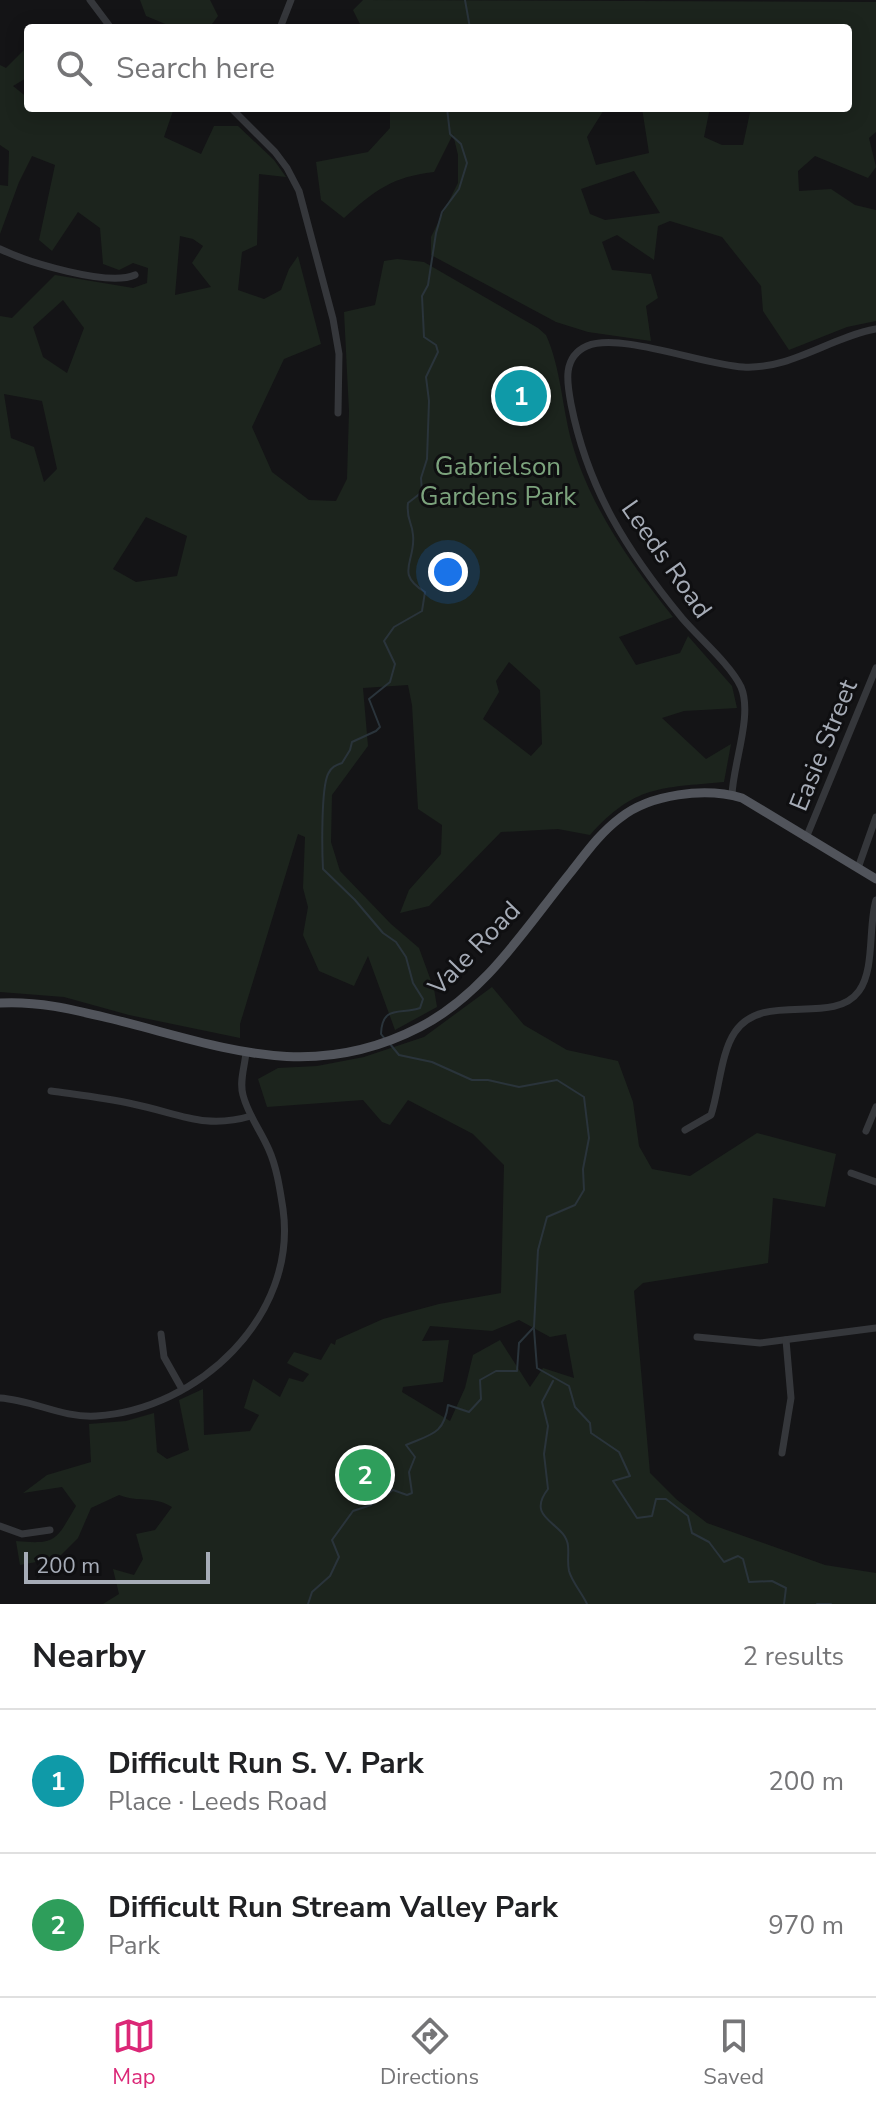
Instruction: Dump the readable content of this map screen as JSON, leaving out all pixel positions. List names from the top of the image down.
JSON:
{
  "streets": {
    "main road": ["Vale Road"],
    "street": ["Leeds Road", "Easie Street"]
  },
  "crossings": [
    ["Leeds Road", "Vale Road"],
    ["Easie Street", "Vale Road"]
  ],
  "parks": ["Gabrielson Gardens Park"],
  "scale_bar": "200 m",
  "page": {
    "search": "Search here",
    "pins": ["1", "2"],
    "scale": "200 m",
    "heading": ["Nearby", "2 results"],
    "list": [
      {
        "mark": "1",
        "name": "Difficult Run S. V. Park",
        "note": "Place · Leeds Road",
        "value": "200 m"
      },
      {
        "mark": "2",
        "name": "Difficult Run Stream Valley Park",
        "note": "Park",
        "value": "970 m"
      }
    ],
    "nav": ["Map", "Directions", "Saved"]
  }
}
